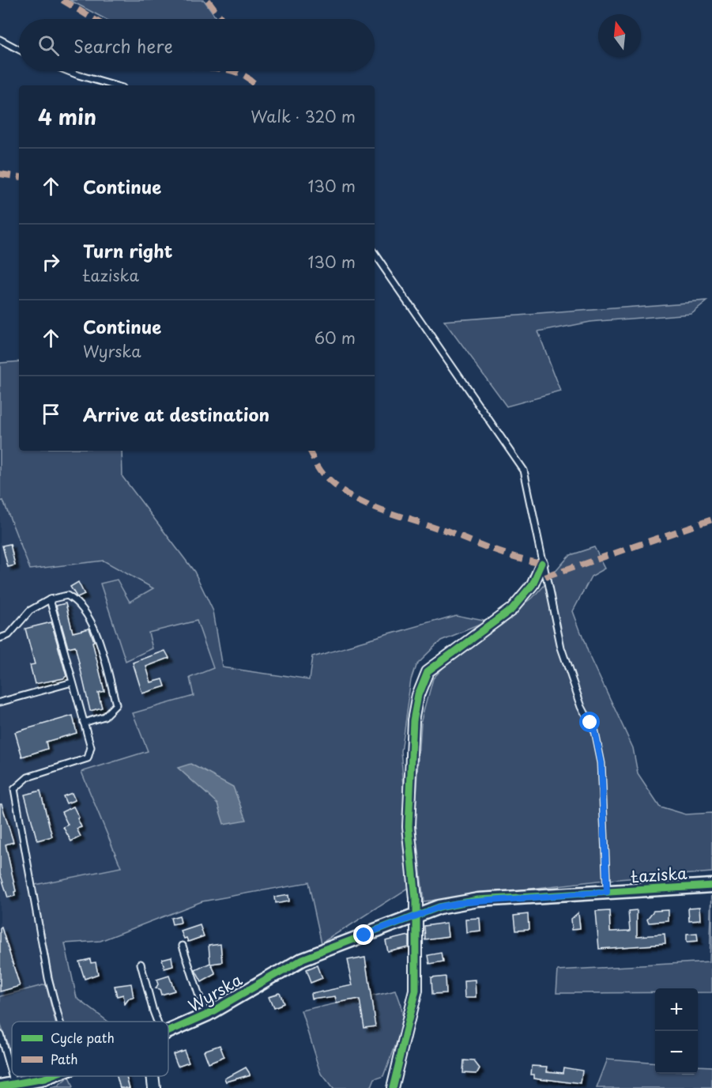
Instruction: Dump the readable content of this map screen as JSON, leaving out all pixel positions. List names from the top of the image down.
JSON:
{
  "streets": {
    "street": ["Łaziska", "Wyrska"]
  },
  "crossings": [
    ["Łaziska", "Wyrska"]
  ],
  "legend": ["Cycle path", "Path"],
  "north": "top",
  "page": {
    "search": "Search here",
    "heading": ["4 min", "Walk · 320 m"],
    "list": [
      ["Continue", "130 m"],
      ["Turn right", "Łaziska", "130 m"],
      ["Continue", "Wyrska", "60 m"],
      "Arrive at destination"
    ],
    "map_buttons": ["+", "−"]
  }
}
